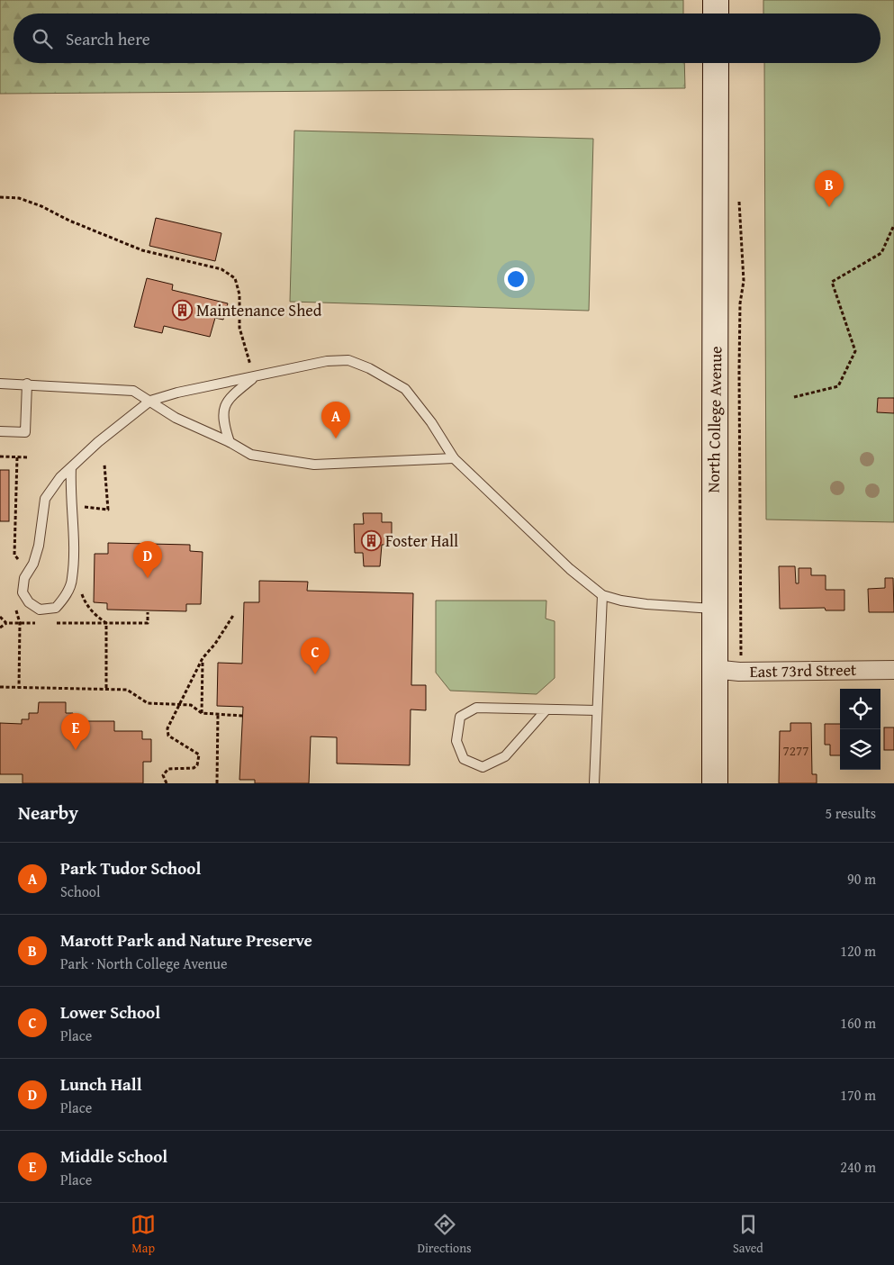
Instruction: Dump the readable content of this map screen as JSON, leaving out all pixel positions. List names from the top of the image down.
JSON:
{
  "streets": {
    "main road": ["North College Avenue"],
    "street": ["East 73rd Street"]
  },
  "crossings": [
    ["North College Avenue", "East 73rd Street"]
  ],
  "places": {
    "building": ["Maintenance Shed", "Foster Hall"]
  },
  "house_numbers": ["7277"],
  "page": {
    "search": "Search here",
    "pins": [
      "B",
      "A",
      "D",
      "C",
      "E"
    ],
    "heading": ["Nearby", "5 results"],
    "list": [
      {
        "mark": "A",
        "name": "Park Tudor School",
        "note": "School",
        "value": "90 m"
      },
      {
        "mark": "B",
        "name": "Marott Park and Nature Preserve",
        "note": "Park · North College Avenue",
        "value": "120 m"
      },
      {
        "mark": "C",
        "name": "Lower School",
        "note": "Place",
        "value": "160 m"
      },
      {
        "mark": "D",
        "name": "Lunch Hall",
        "note": "Place",
        "value": "170 m"
      },
      {
        "mark": "E",
        "name": "Middle School",
        "note": "Place",
        "value": "240 m"
      }
    ],
    "nav": ["Map", "Directions", "Saved"]
  }
}
